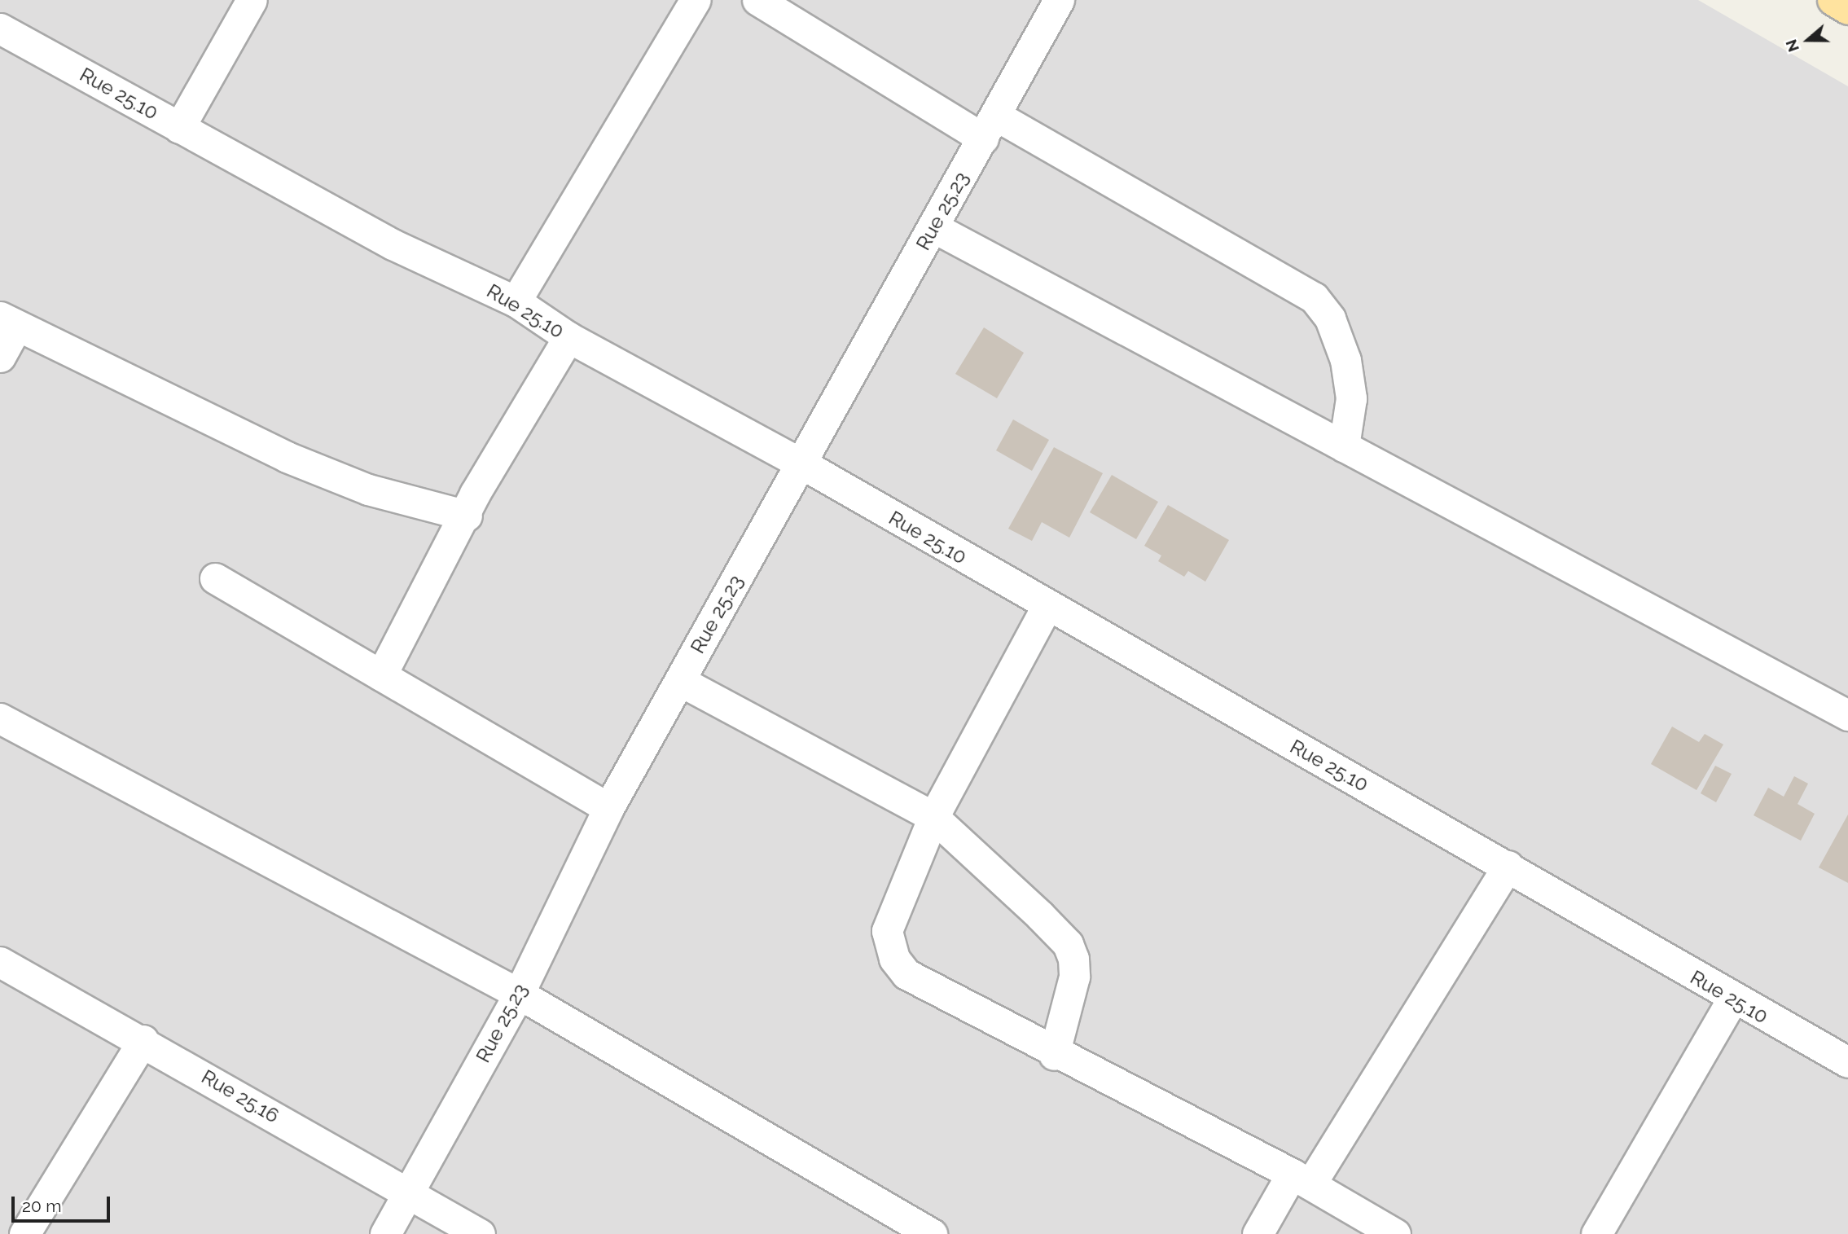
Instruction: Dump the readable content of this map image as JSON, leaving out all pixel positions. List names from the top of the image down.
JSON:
{
  "streets": {
    "street": ["Rue 25.10", "Rue 25.23", "Rue 25.16"]
  },
  "crossings": [
    ["Rue 25.10", "Rue 25.23"],
    ["Rue 25.23", "Rue 25.16"]
  ],
  "scale_bar": "20 m",
  "north": "left"
}
